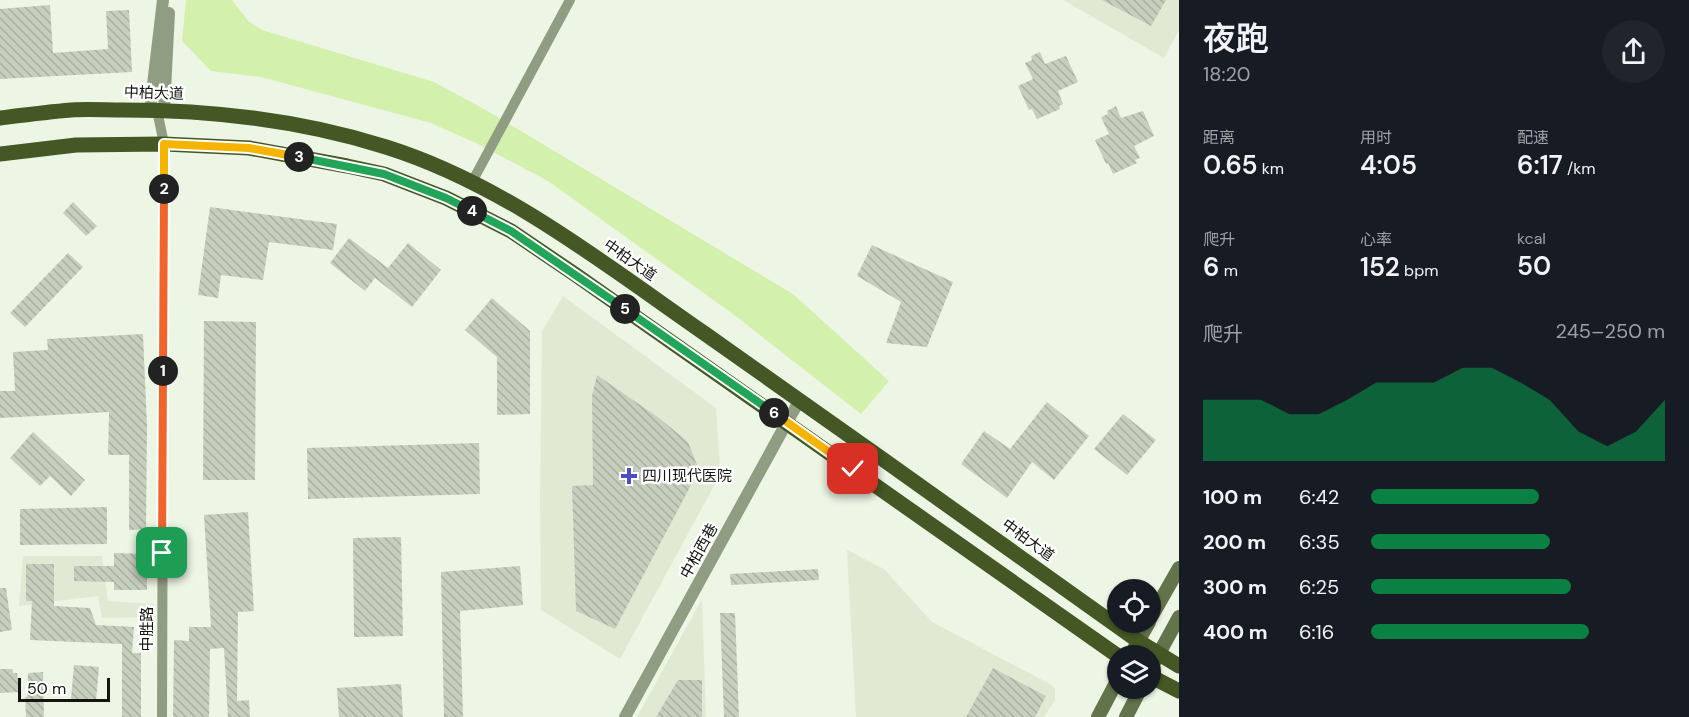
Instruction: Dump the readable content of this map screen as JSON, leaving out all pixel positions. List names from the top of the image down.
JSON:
{
  "streets": {
    "main road": ["中柏大道"],
    "street": ["中柏西巷", "中胜路"]
  },
  "crossings": [
    ["中柏大道", "中柏西巷"],
    ["中柏大道", "中胜路"]
  ],
  "places": {
    "health": ["四川现代医院"]
  },
  "scale_bar": "50 m",
  "page": {
    "heading": ["夜跑", "18:20"],
    "stats": [
      ["距离", "0.65 km"],
      ["用时", "4:05"],
      ["配速", "6:17 /km"],
      ["爬升", "6 m"],
      ["心率", "152 bpm"],
      ["kcal", "50"]
    ],
    "pins": [
      "3",
      "2",
      "4",
      "5",
      "1",
      "6"
    ],
    "chart": ["爬升", "245–250 m"],
    "list": [
      {
        "name": "100 m",
        "note": "6:42"
      },
      {
        "name": "200 m",
        "note": "6:35"
      },
      {
        "name": "300 m",
        "note": "6:25"
      },
      {
        "name": "400 m",
        "note": "6:16"
      }
    ],
    "scale": "50 m"
  }
}
